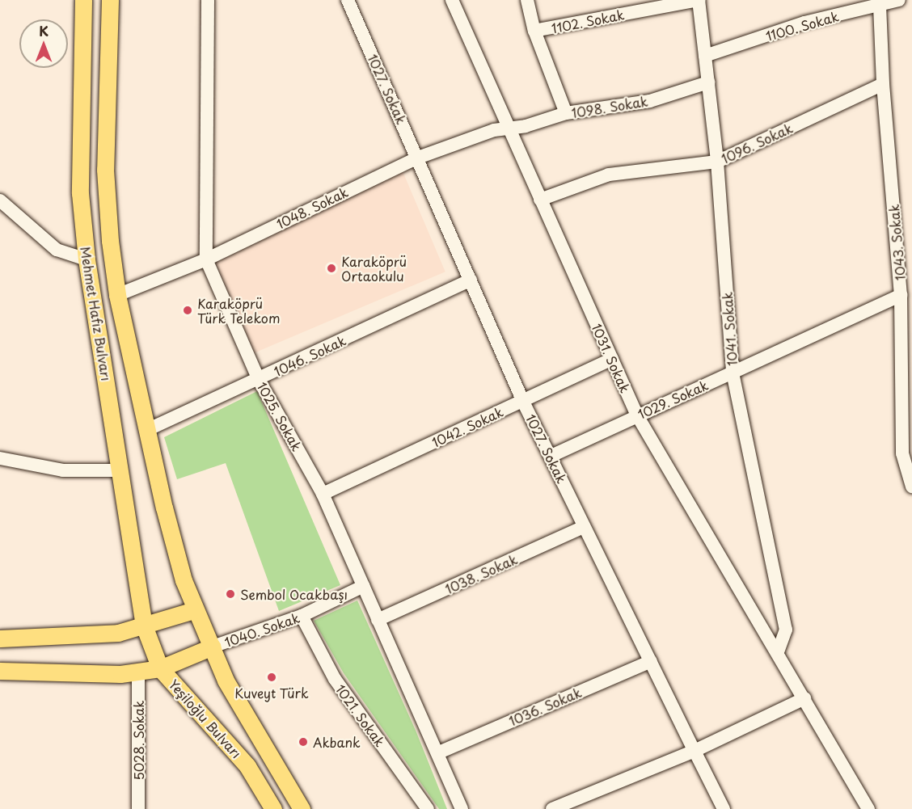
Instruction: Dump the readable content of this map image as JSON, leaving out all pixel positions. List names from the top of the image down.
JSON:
{
  "streets": {
    "main road": ["Mehmet Hafız Bulvarı", "Yeşiloğlu Bulvarı"],
    "street": [
      "1102. Sokak",
      "1100. Sokak",
      "1027. Sokak",
      "1098. Sokak",
      "1096. Sokak",
      "1048. Sokak",
      "1043. Sokak",
      "1041. Sokak",
      "1046. Sokak",
      "1031. Sokak",
      "1029. Sokak",
      "1025. Sokak",
      "1042. Sokak",
      "1038. Sokak",
      "1040. Sokak",
      "1036. Sokak",
      "1021. Sokak",
      "5028. Sokak"
    ]
  },
  "crossings": [
    ["1102. Sokak", "1041. Sokak"],
    ["1100. Sokak", "1043. Sokak"],
    ["1100. Sokak", "1041. Sokak"],
    ["1027. Sokak", "1048. Sokak"],
    ["1027. Sokak", "1046. Sokak"],
    ["1027. Sokak", "1029. Sokak"],
    ["1027. Sokak", "1042. Sokak"],
    ["1027. Sokak", "1038. Sokak"],
    ["1027. Sokak", "1036. Sokak"],
    ["1098. Sokak", "1048. Sokak"],
    ["1098. Sokak", "1041. Sokak"],
    ["1098. Sokak", "1031. Sokak"],
    ["1096. Sokak", "1043. Sokak"],
    ["1096. Sokak", "1041. Sokak"],
    ["1096. Sokak", "1031. Sokak"],
    ["1048. Sokak", "Mehmet Hafız Bulvarı"],
    ["1048. Sokak", "1031. Sokak"],
    ["1048. Sokak", "1025. Sokak"],
    ["1043. Sokak", "1029. Sokak"],
    ["Mehmet Hafız Bulvarı", "1046. Sokak"],
    ["Mehmet Hafız Bulvarı", "Yeşiloğlu Bulvarı"],
    ["1041. Sokak", "1031. Sokak"],
    ["1041. Sokak", "1029. Sokak"],
    ["1046. Sokak", "1025. Sokak"],
    ["1031. Sokak", "1029. Sokak"],
    ["1031. Sokak", "1042. Sokak"],
    ["1025. Sokak", "1042. Sokak"],
    ["1025. Sokak", "1038. Sokak"],
    ["1025. Sokak", "1040. Sokak"],
    ["1025. Sokak", "1036. Sokak"],
    ["1040. Sokak", "1021. Sokak"],
    ["1040. Sokak", "Yeşiloğlu Bulvarı"]
  ],
  "places": [
    "Karaköprü Ortaokulu",
    "Karaköprü Türk Telekom",
    "Sembol Ocakbaşı",
    "Kuveyt Türk",
    "Akbank"
  ],
  "north": "top"
}
